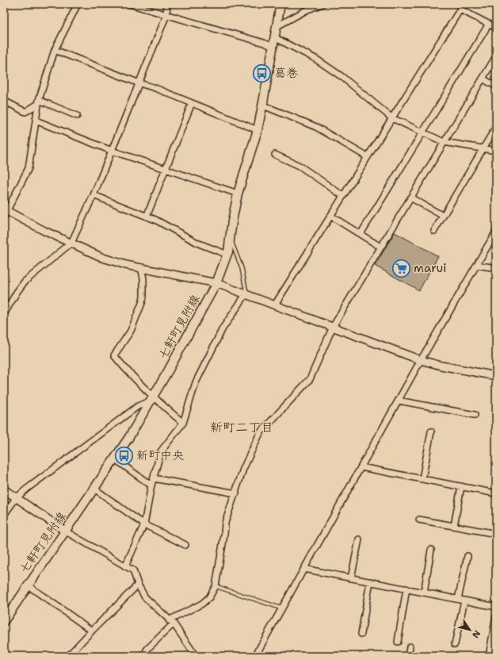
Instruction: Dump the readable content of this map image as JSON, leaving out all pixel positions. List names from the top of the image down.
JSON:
{
  "streets": {
    "main road": ["七軒町見附線"]
  },
  "districts": ["新町二丁目"],
  "places": {
    "bus stop": ["葛巻", "新町中央"],
    "supermarket": ["marui"]
  },
  "north": "bottom right"
}
